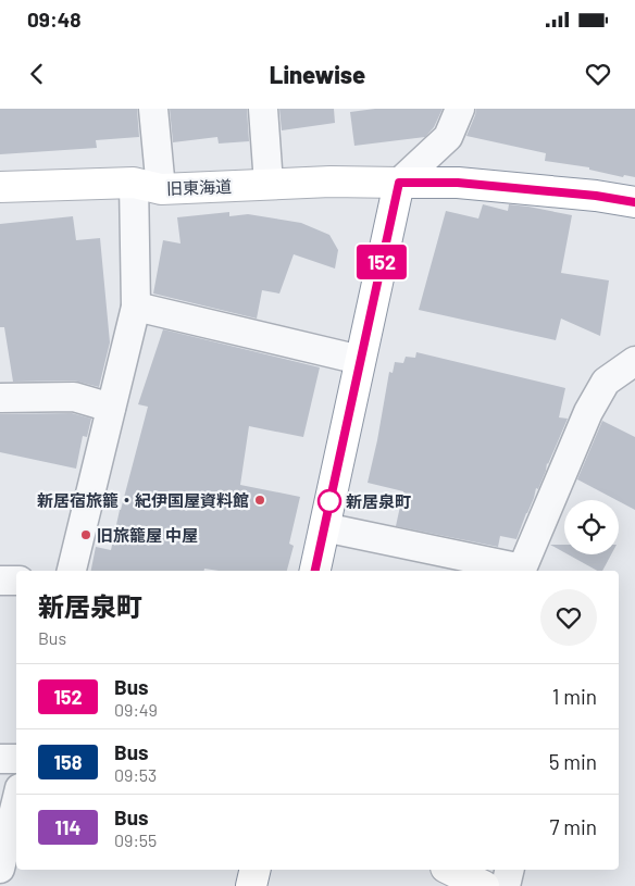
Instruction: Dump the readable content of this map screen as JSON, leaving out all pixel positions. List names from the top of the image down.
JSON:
{
  "streets": {
    "main road": ["旧東海道"]
  },
  "places": ["新居宿旅籠・紀伊国屋資料館", "新居泉町", "旧旅籠屋 中屋"],
  "lines": ["bus line 152"],
  "page": {
    "status": "09:48",
    "header": "Linewise",
    "on_map": "152",
    "heading": ["新居泉町", "Bus"],
    "list": [
      {
        "mark": "152",
        "name": "Bus",
        "note": "09:49",
        "value": "1 min"
      },
      {
        "mark": "158",
        "name": "Bus",
        "note": "09:53",
        "value": "5 min"
      },
      {
        "mark": "114",
        "name": "Bus",
        "note": "09:55",
        "value": "7 min"
      }
    ]
  }
}
